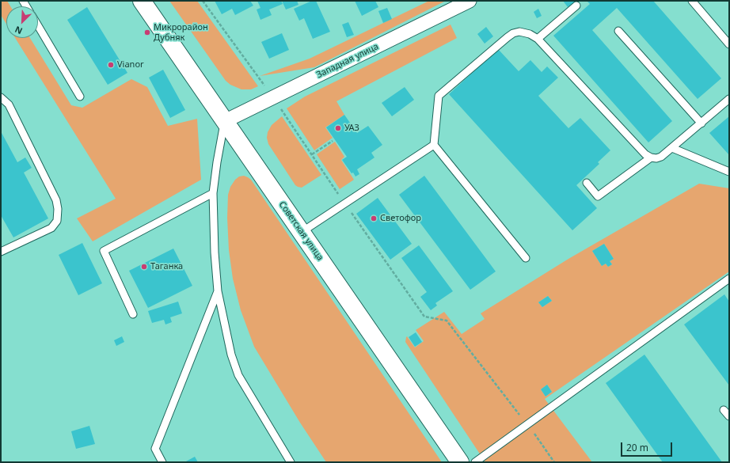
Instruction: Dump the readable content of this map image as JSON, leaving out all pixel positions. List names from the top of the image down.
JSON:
{
  "streets": {
    "main road": ["Советская улица"],
    "street": ["Западная улица"]
  },
  "crossings": [
    ["Западная улица", "Советская улица"]
  ],
  "places": [
    "Микрорайон Дубняк",
    "Vianor",
    "УАЗ",
    "Светофор",
    "Таганка"
  ],
  "scale_bar": "20 m",
  "north": "bottom left"
}
